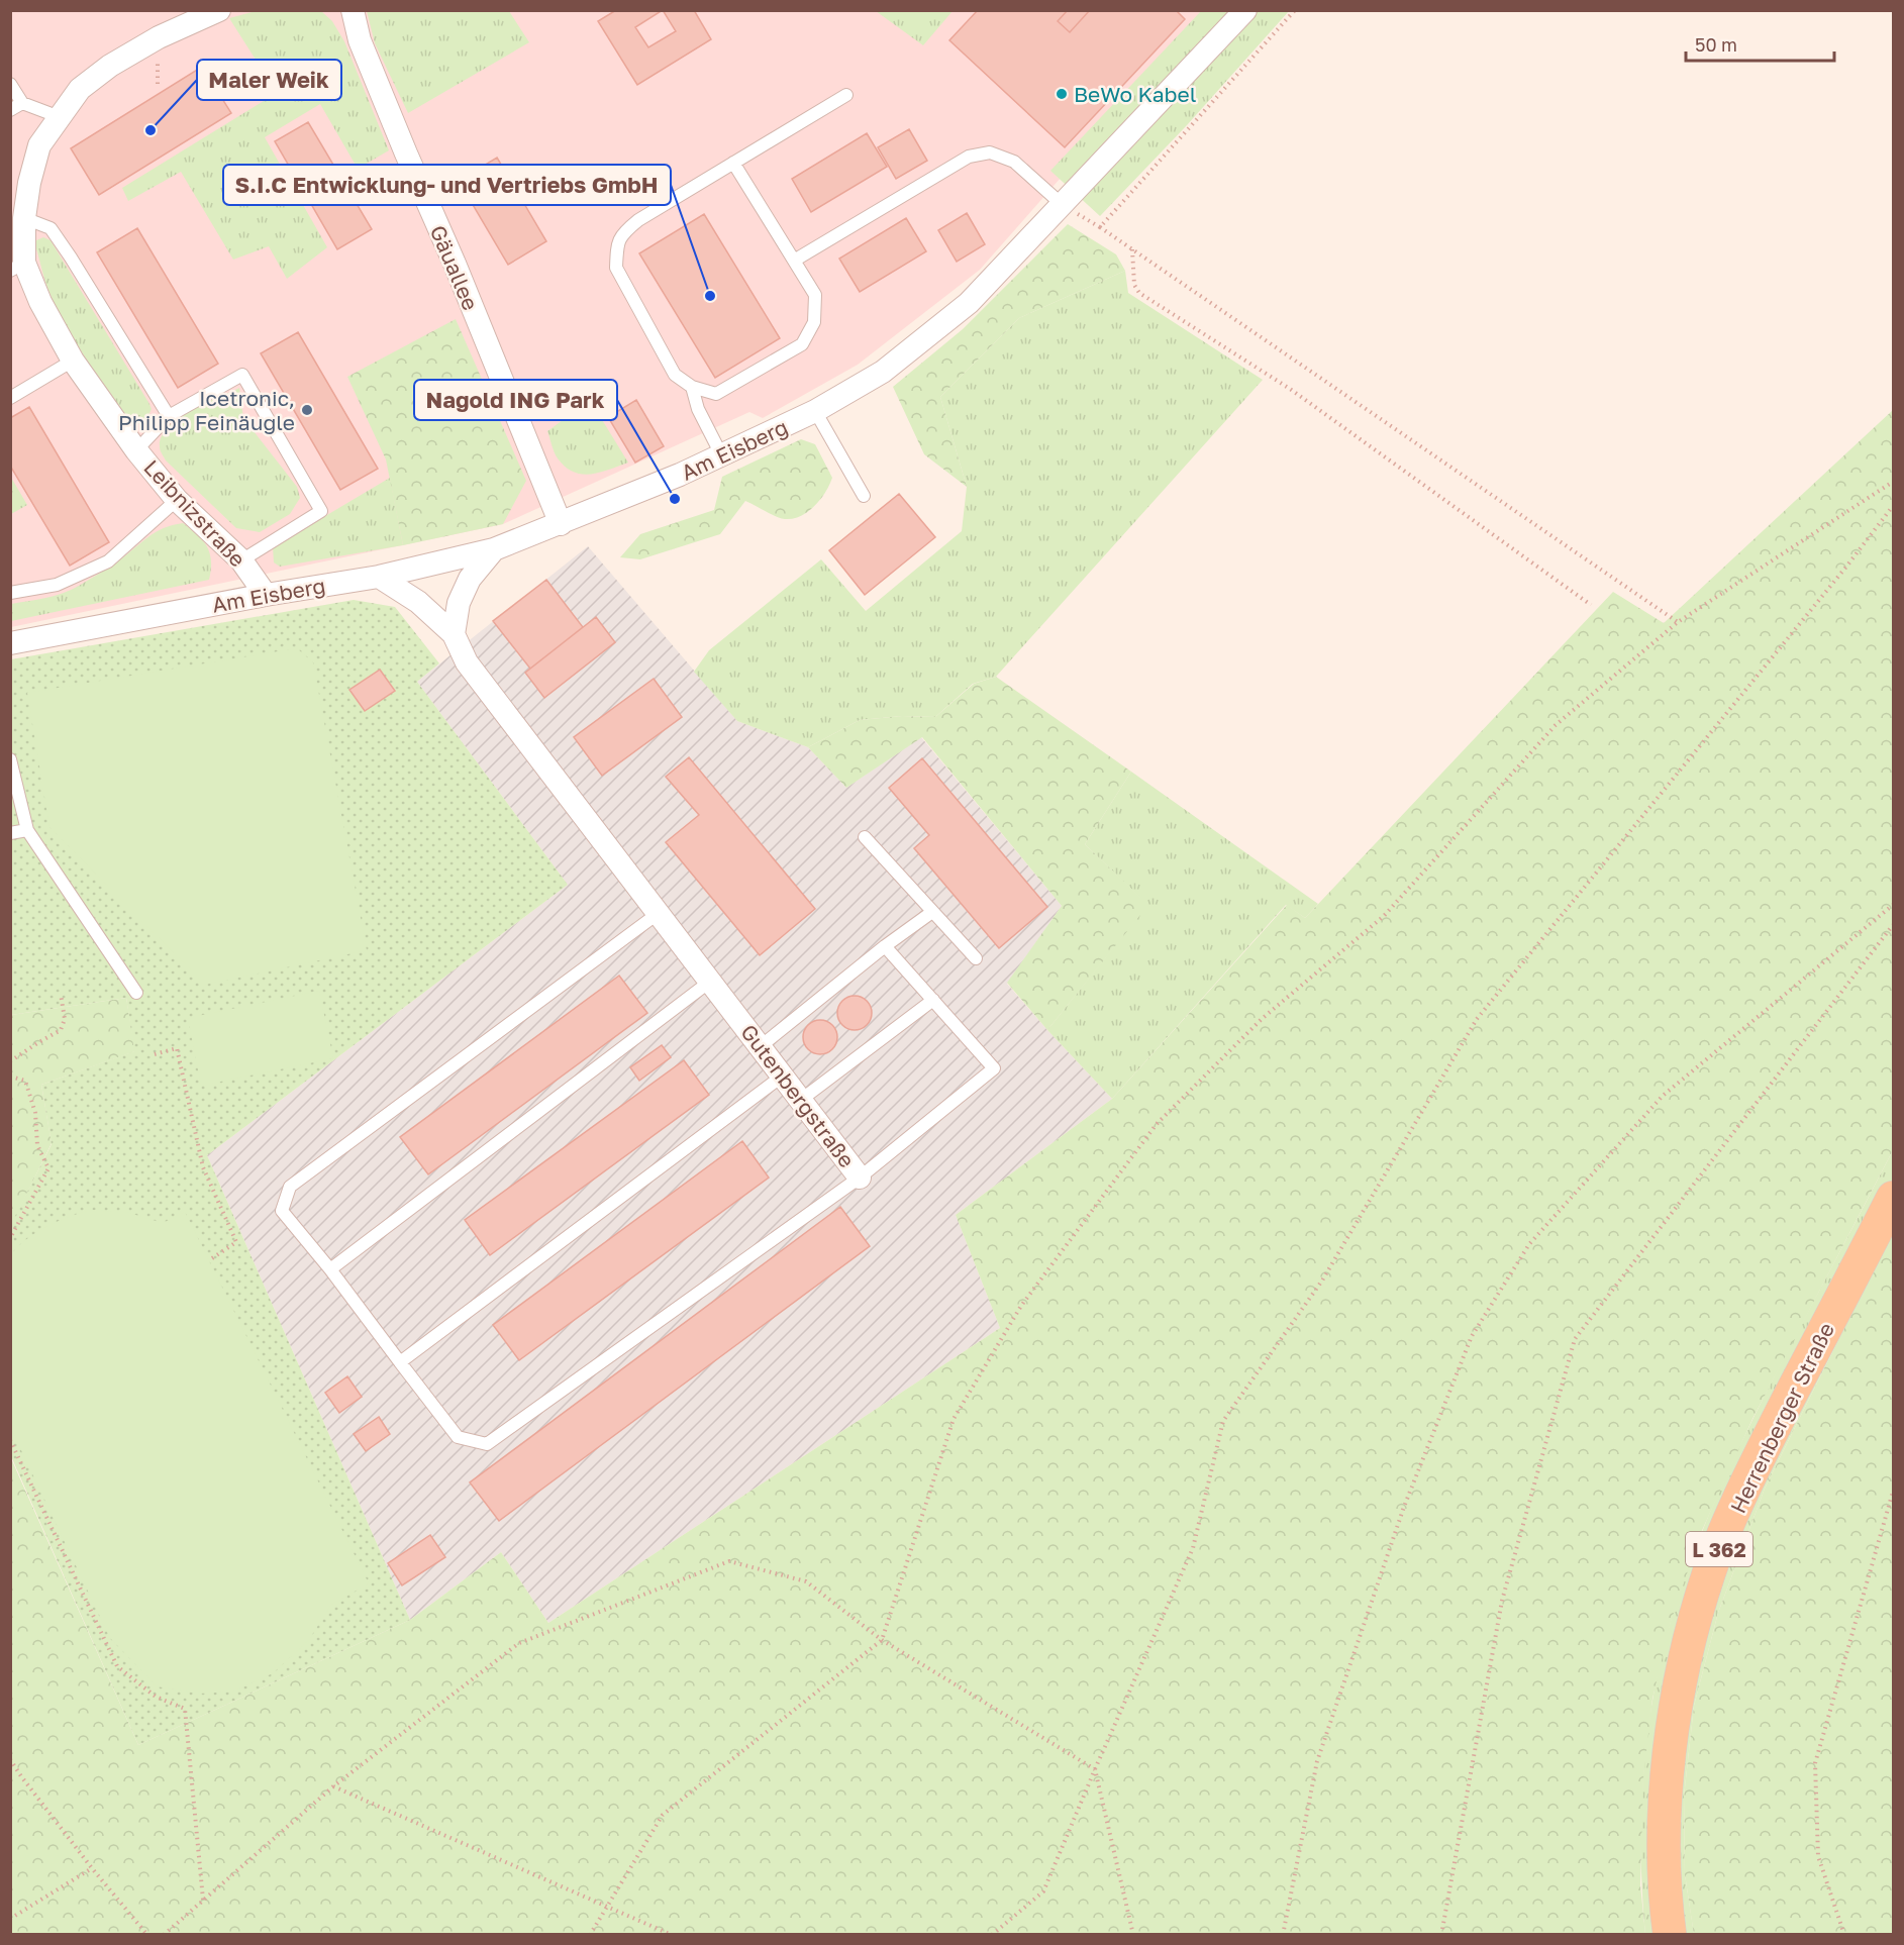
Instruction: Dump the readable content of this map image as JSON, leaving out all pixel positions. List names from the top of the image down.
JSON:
{
  "streets": {
    "main road": ["Herrenberger Straße", "L 362"],
    "street": [
      "Gäuallee",
      "Am Eisberg",
      "Leibnizstraße",
      "Gutenbergstraße"
    ]
  },
  "crossings": [
    ["Gäuallee", "Am Eisberg"],
    ["Am Eisberg", "Leibnizstraße"],
    ["Am Eisberg", "Gutenbergstraße"]
  ],
  "places": [
    "BeWo Kabel",
    "Maler Weik",
    "S.I.C Entwicklung- und Vertriebs GmbH",
    "Icetronic, Philipp Feinäugle",
    "Nagold ING Park"
  ],
  "scale_bar": "50 m"
}
